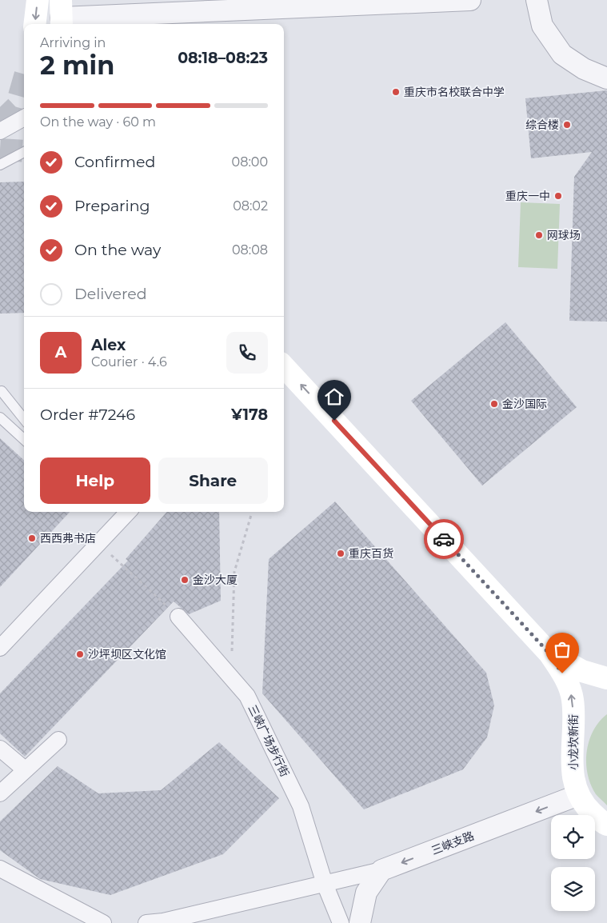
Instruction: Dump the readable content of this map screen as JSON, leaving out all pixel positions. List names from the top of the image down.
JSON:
{
  "streets": {
    "main road": ["小龙坎新街"],
    "street": ["三峡广场步行街", "三峡支路"]
  },
  "crossings": [
    ["小龙坎新街", "三峡支路"]
  ],
  "one_way": ["小龙坎新街", "三峡支路"],
  "places": [
    "重庆市名校联合中学",
    "综合楼",
    "重庆一中",
    "网球场",
    "金沙国际",
    "西西弗书店",
    "重庆百货",
    "金沙大厦",
    "沙坪坝区文化馆"
  ],
  "page": {
    "heading": ["2 min", "Arriving in", "08:18–08:23"],
    "panel": [
      "Alex",
      "Courier · 4.6",
      "Order #7246",
      "¥178"
    ],
    "bar": "On the way · 60 m",
    "list": [
      ["Confirmed", "08:00"],
      ["Preparing", "08:02"],
      ["On the way", "08:08"],
      "Delivered"
    ],
    "round": "A",
    "buttons": ["Help", "Share"]
  }
}
